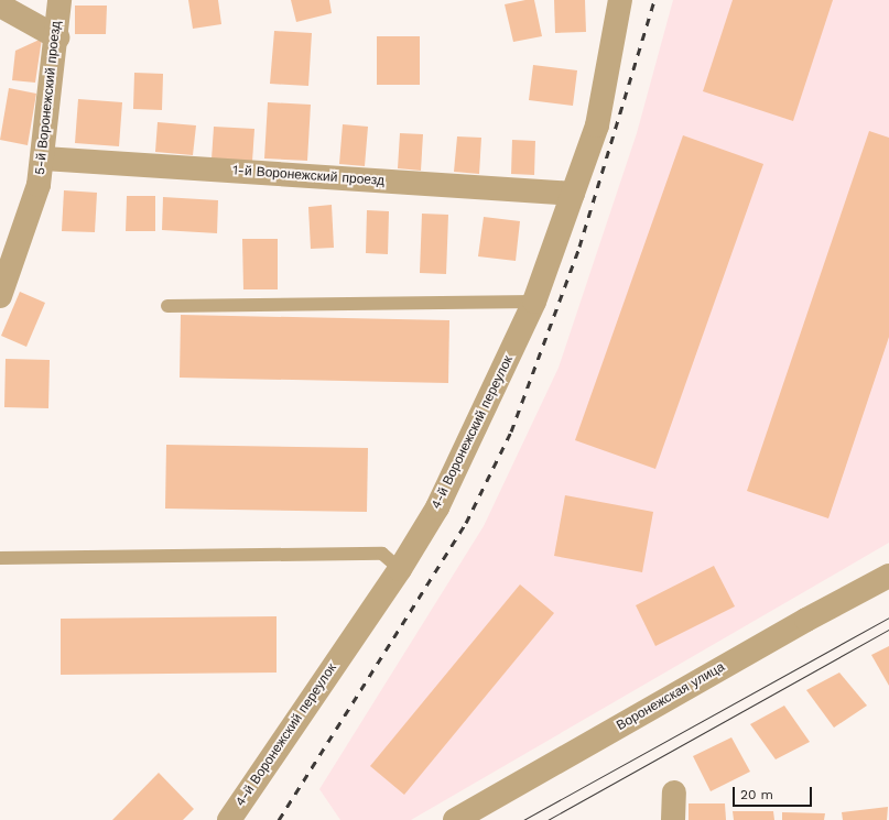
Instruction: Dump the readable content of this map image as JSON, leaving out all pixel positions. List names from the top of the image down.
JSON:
{
  "streets": {
    "street": [
      "5-й Воронежский проезд",
      "1-й Воронежский проезд",
      "4-й Воронежский переулок",
      "Воронежская улица"
    ]
  },
  "crossings": [
    ["5-й Воронежский проезд", "1-й Воронежский проезд"],
    ["1-й Воронежский проезд", "4-й Воронежский переулок"]
  ],
  "scale_bar": "20 m"
}
